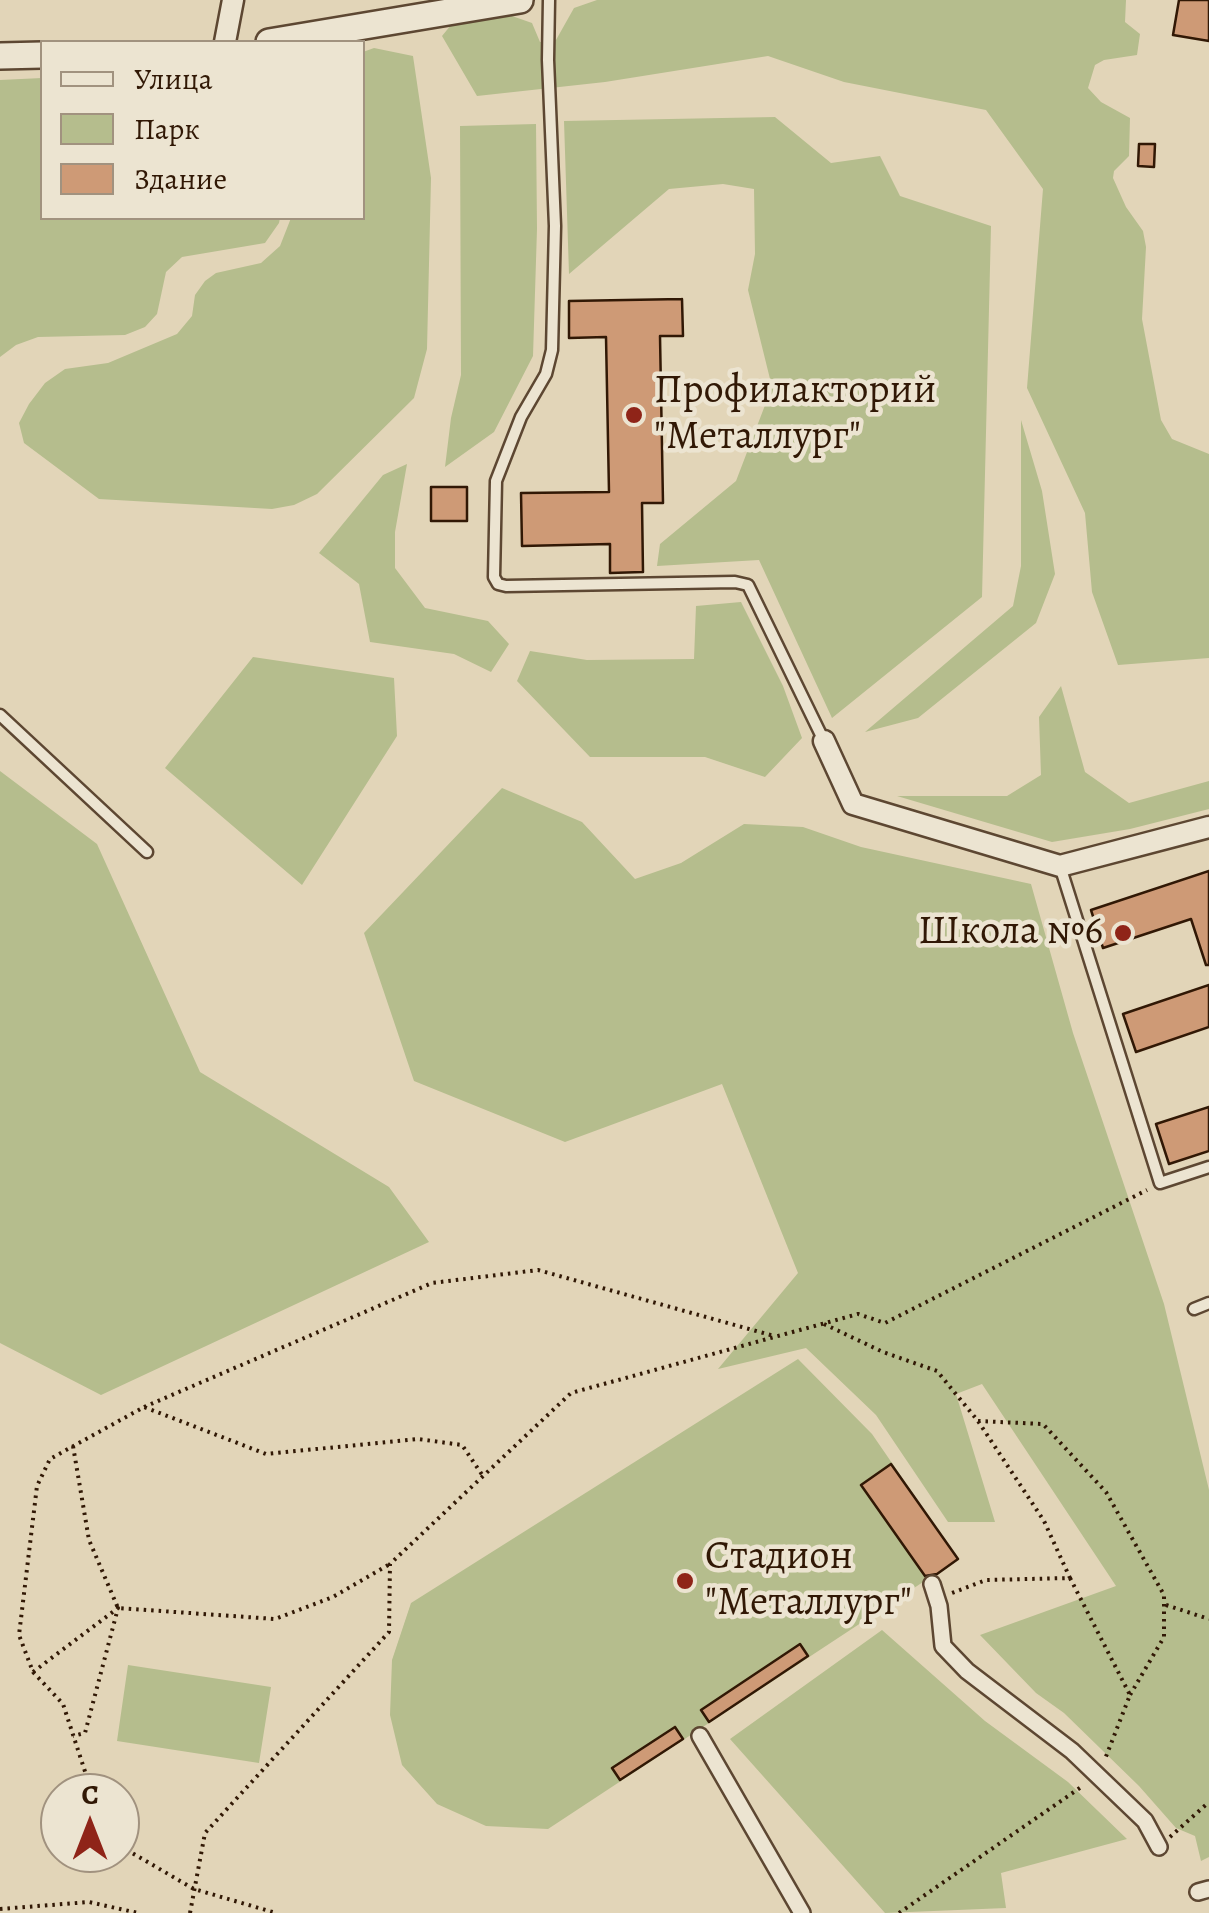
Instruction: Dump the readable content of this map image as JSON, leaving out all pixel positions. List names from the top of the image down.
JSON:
{
  "places": ["Профилакторий \"Металлург\"", "Школа №6", "Стадион \"Металлург\""],
  "legend": ["Улица", "Парк", "Здание"],
  "north": "top"
}
